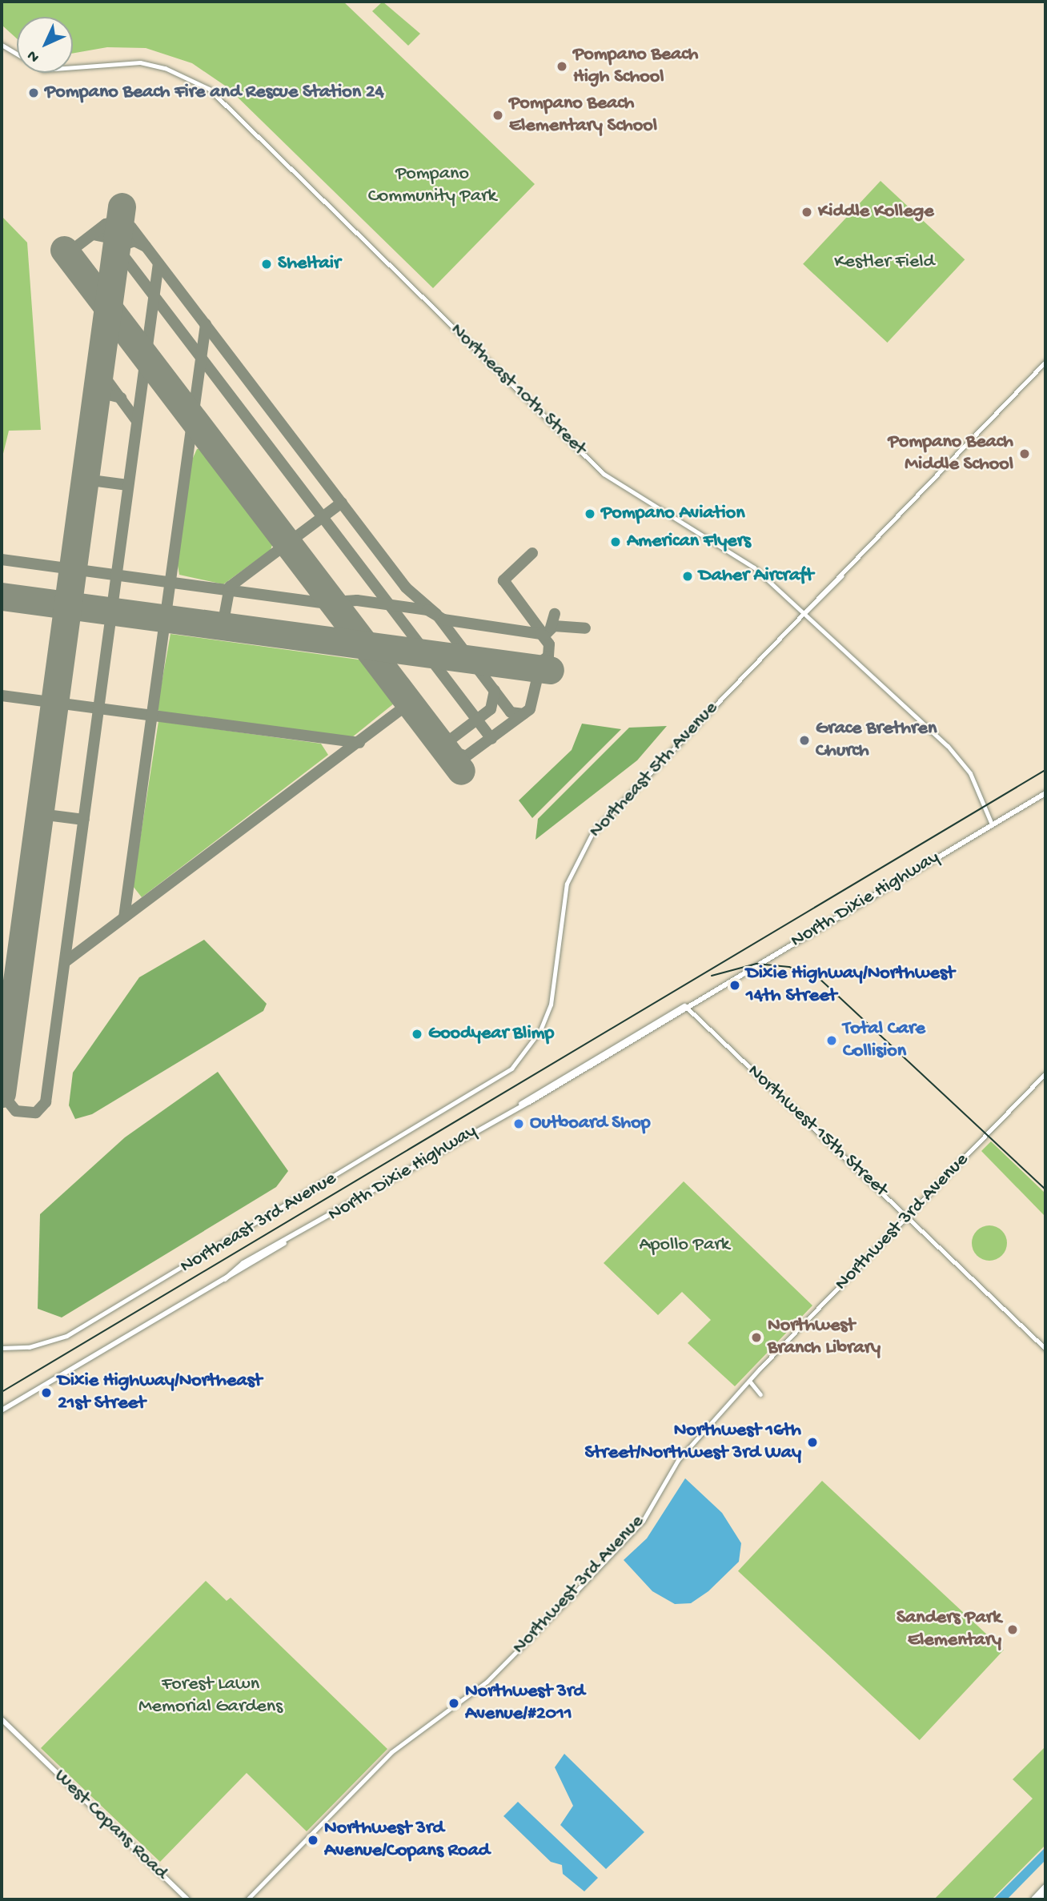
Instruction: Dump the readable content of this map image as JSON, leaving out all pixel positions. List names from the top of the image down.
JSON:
{
  "streets": {
    "main road": ["North Dixie Highway", "West Copans Road"],
    "street": [
      "Northeast 10th Street",
      "Northeast 5th Avenue",
      "Northwest 15th Street",
      "Northwest 3rd Avenue",
      "Northeast 3rd Avenue"
    ]
  },
  "crossings": [
    ["Northeast 10th Street", "Northeast 5th Avenue"],
    ["Northeast 10th Street", "North Dixie Highway"],
    ["Northeast 5th Avenue", "Northeast 3rd Avenue"],
    ["North Dixie Highway", "Northwest 15th Street"],
    ["Northwest 15th Street", "Northwest 3rd Avenue"]
  ],
  "parks": [
    "Pompano Community Park",
    "Kestler Field",
    "Apollo Park",
    "Forest Lawn Memorial Gardens"
  ],
  "places": [
    "Pompano Beach High School",
    "Pompano Beach Fire and Rescue Station 24",
    "Pompano Beach Elementary School",
    "Kiddle Kollege",
    "Sheltair",
    "Pompano Beach Middle School",
    "Pompano Aviation",
    "American Flyers",
    "Daher Aircraft",
    "Grace Brethren Church",
    "Dixie Highway/Northwest 14th Street",
    "Goodyear Blimp",
    "Total Care Collision",
    "Outboard Shop",
    "Northwest Branch Library",
    "Dixie Highway/Northeast 21st Street",
    "Northwest 16th Street/Northwest 3rd Way",
    "Sanders Park Elementary",
    "Northwest 3rd Avenue/#2011",
    "Northwest 3rd Avenue/Copans Road"
  ],
  "north": "bottom left"
}
